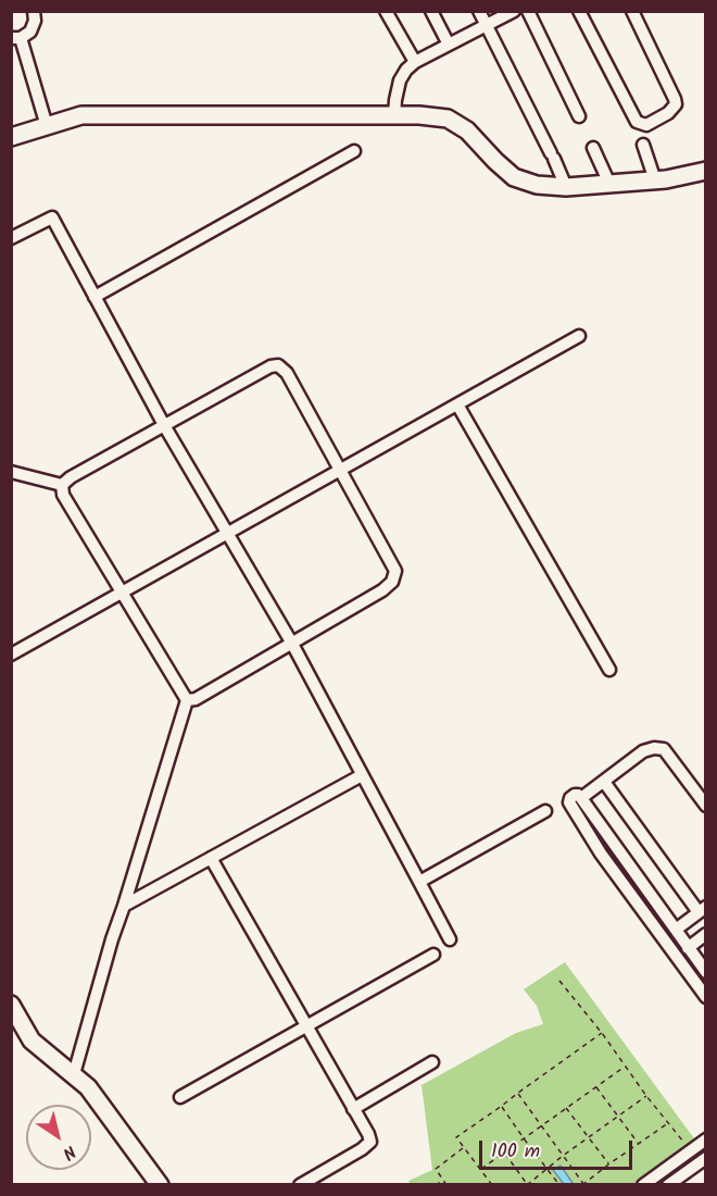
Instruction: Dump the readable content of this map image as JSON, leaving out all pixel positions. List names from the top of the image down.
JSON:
{
  "scale_bar": "100 m",
  "north": "bottom right"
}
